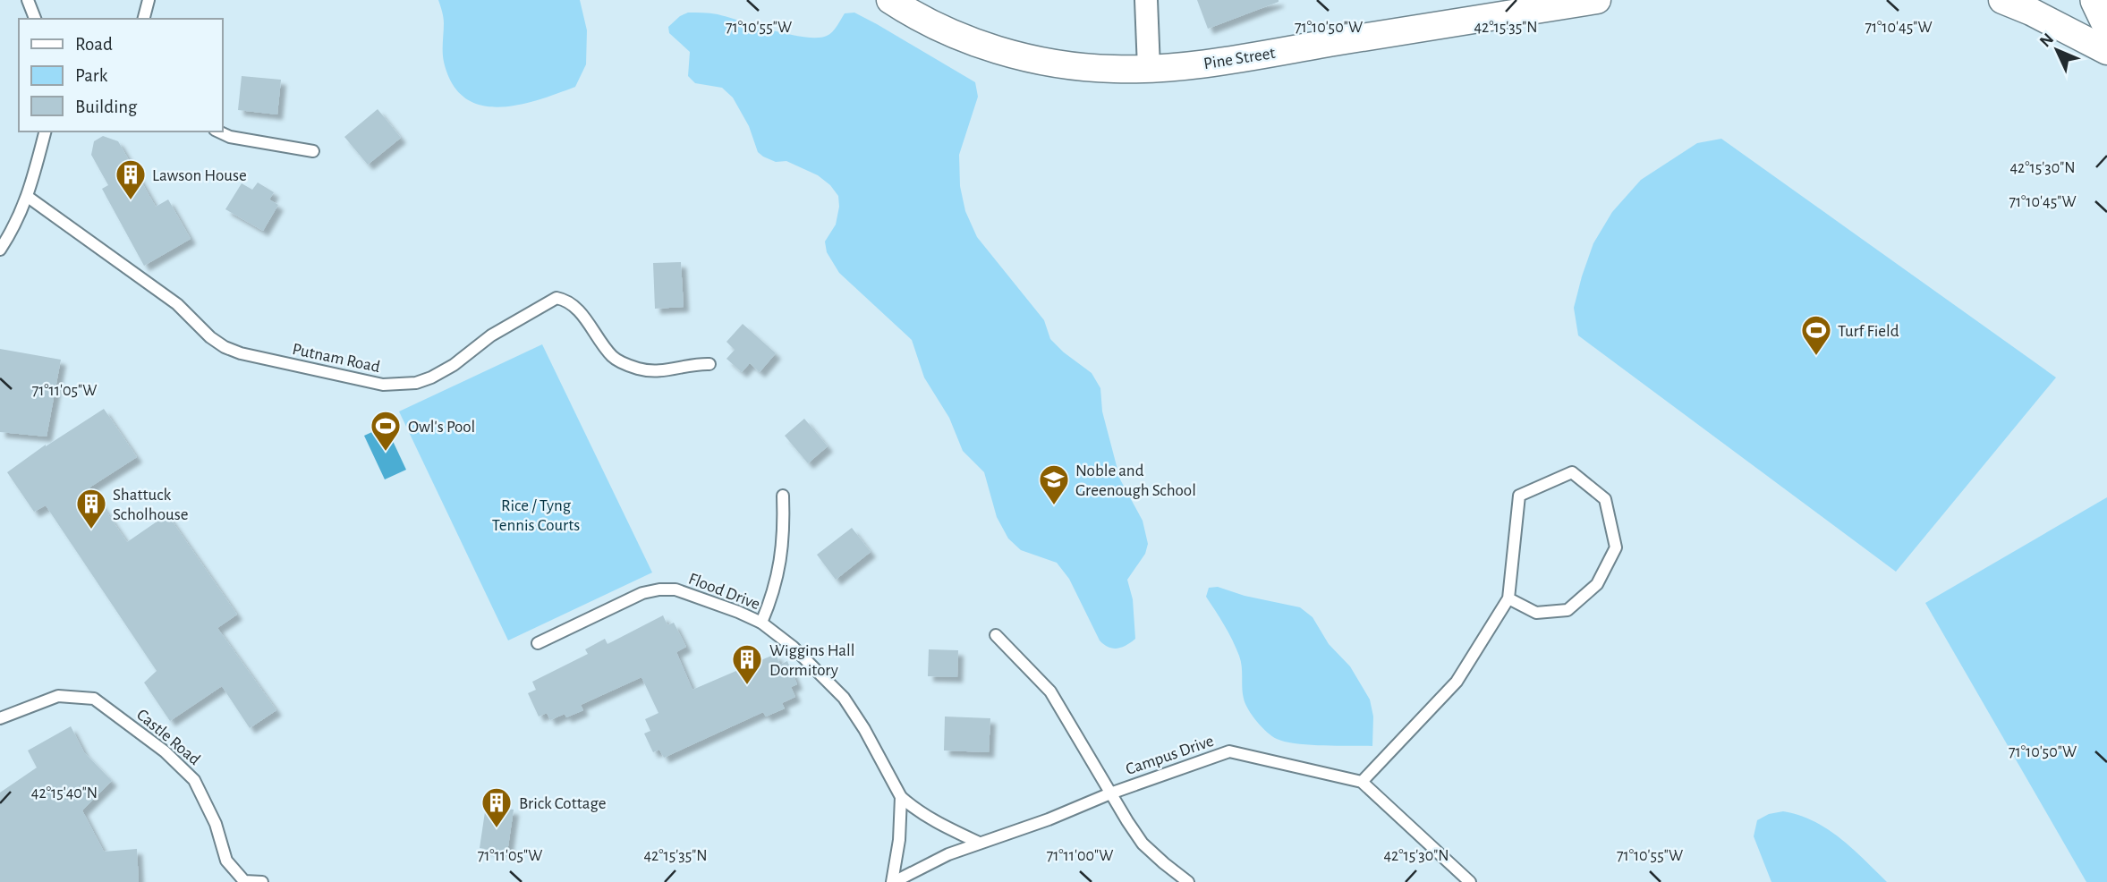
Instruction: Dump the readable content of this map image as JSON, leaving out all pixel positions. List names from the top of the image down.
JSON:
{
  "streets": {
    "street": ["Pine Street"],
    "lane": [
      "Putnam Road",
      "Flood Drive",
      "Castle Road",
      "Campus Drive"
    ]
  },
  "crossings": [
    ["Flood Drive", "Campus Drive"]
  ],
  "parks": ["Rice / Tyng Tennis Courts"],
  "places": {
    "building": [
      "Lawson House",
      "Shattuck Scholhouse",
      "Wiggins Hall Dormitory",
      "Brick Cottage"
    ],
    "sports": ["Turf Field", "Owl's Pool"],
    "school or university": ["Noble and Greenough School"]
  },
  "legend": ["Road", "Park", "Building"],
  "north": "top left",
  "coordinates": [
    "71°10'55\"W",
    "71°10'50\"W",
    "71°10'45\"W",
    "42°15'35\"N",
    "42°15'30\"N",
    "71°11'05\"W",
    "42°15'40\"N",
    "71°11'00\"W"
  ]
}
